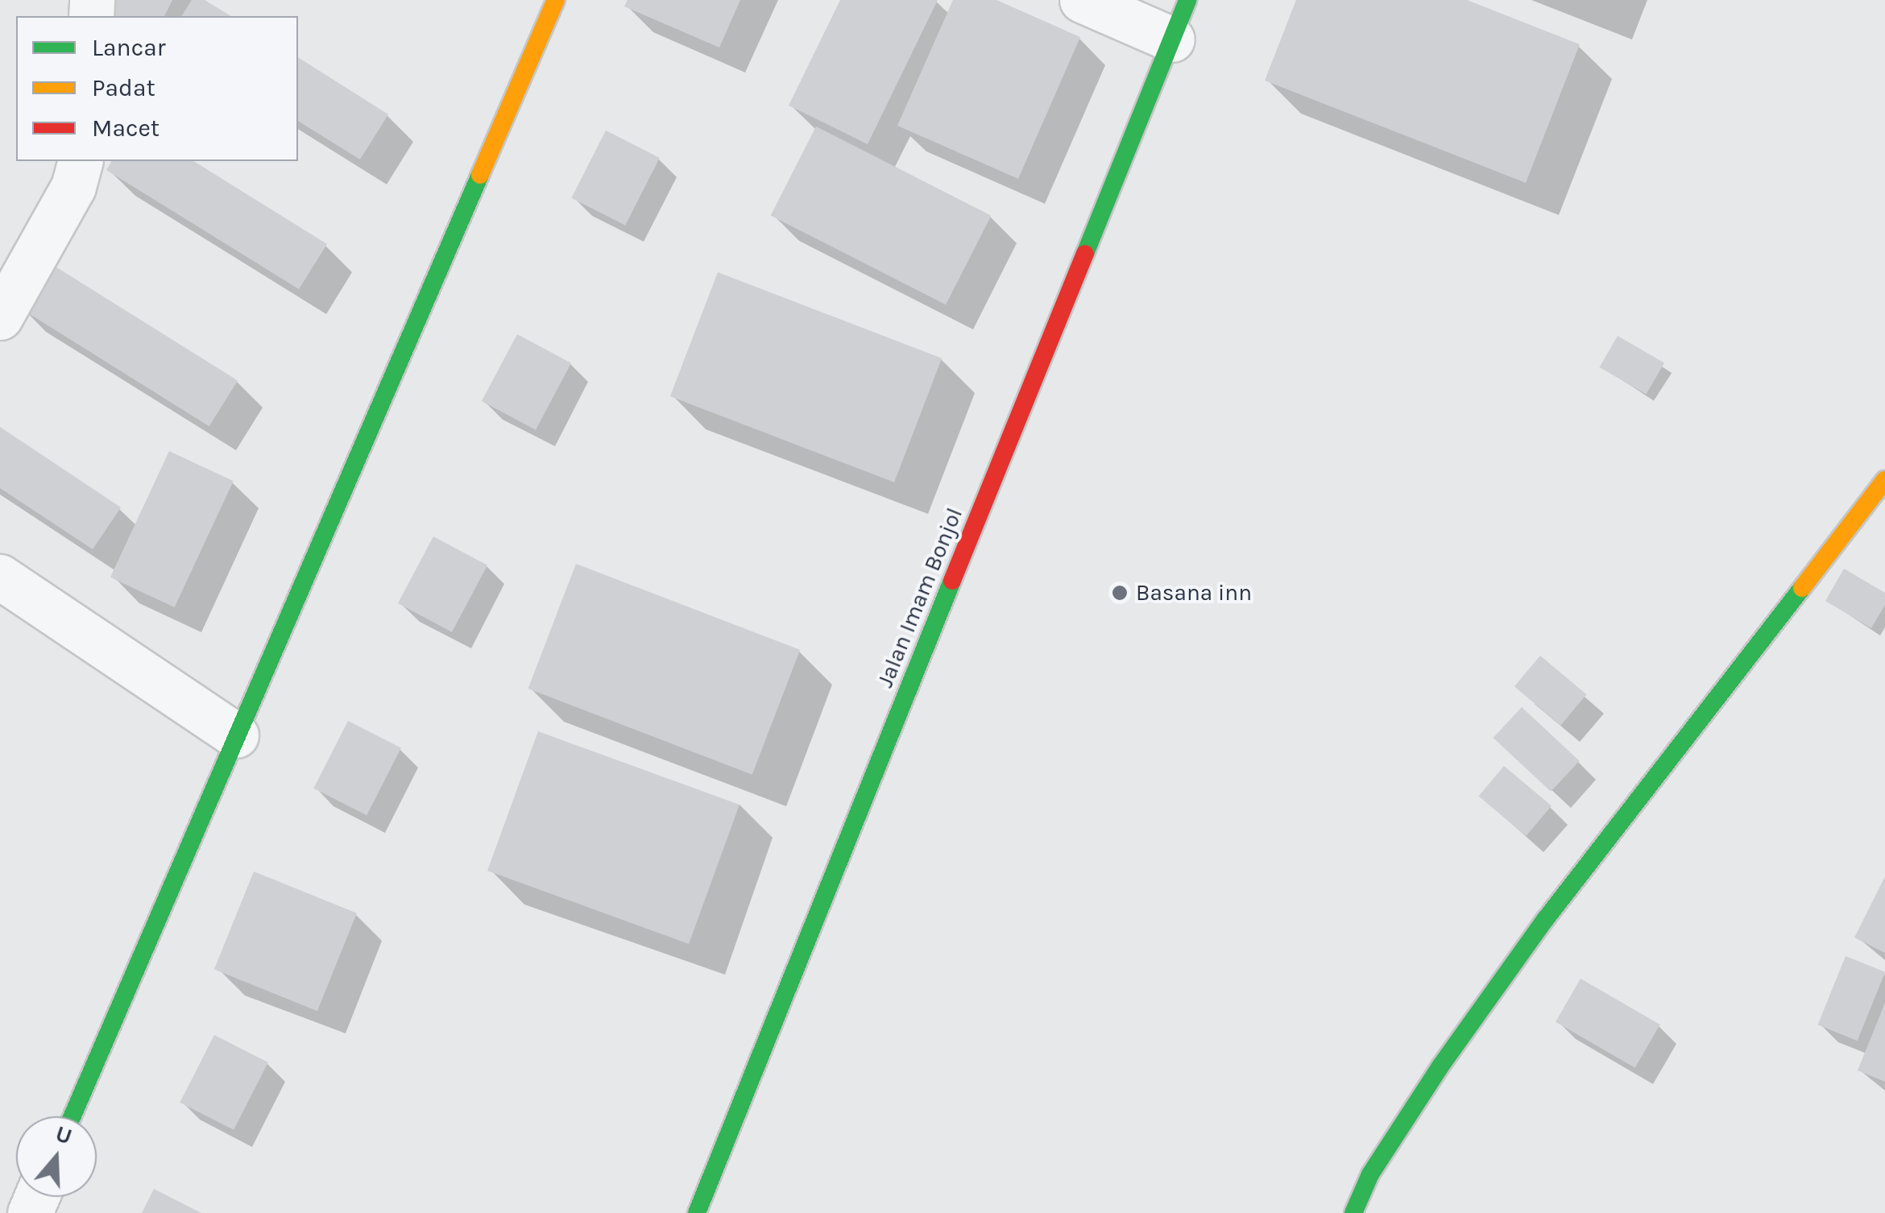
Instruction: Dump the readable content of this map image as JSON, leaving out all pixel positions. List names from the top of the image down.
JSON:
{
  "streets": {
    "street": ["Jalan Imam Bonjol"]
  },
  "places": ["Basana inn"],
  "legend": ["Lancar", "Padat", "Macet"],
  "north": "top"
}
